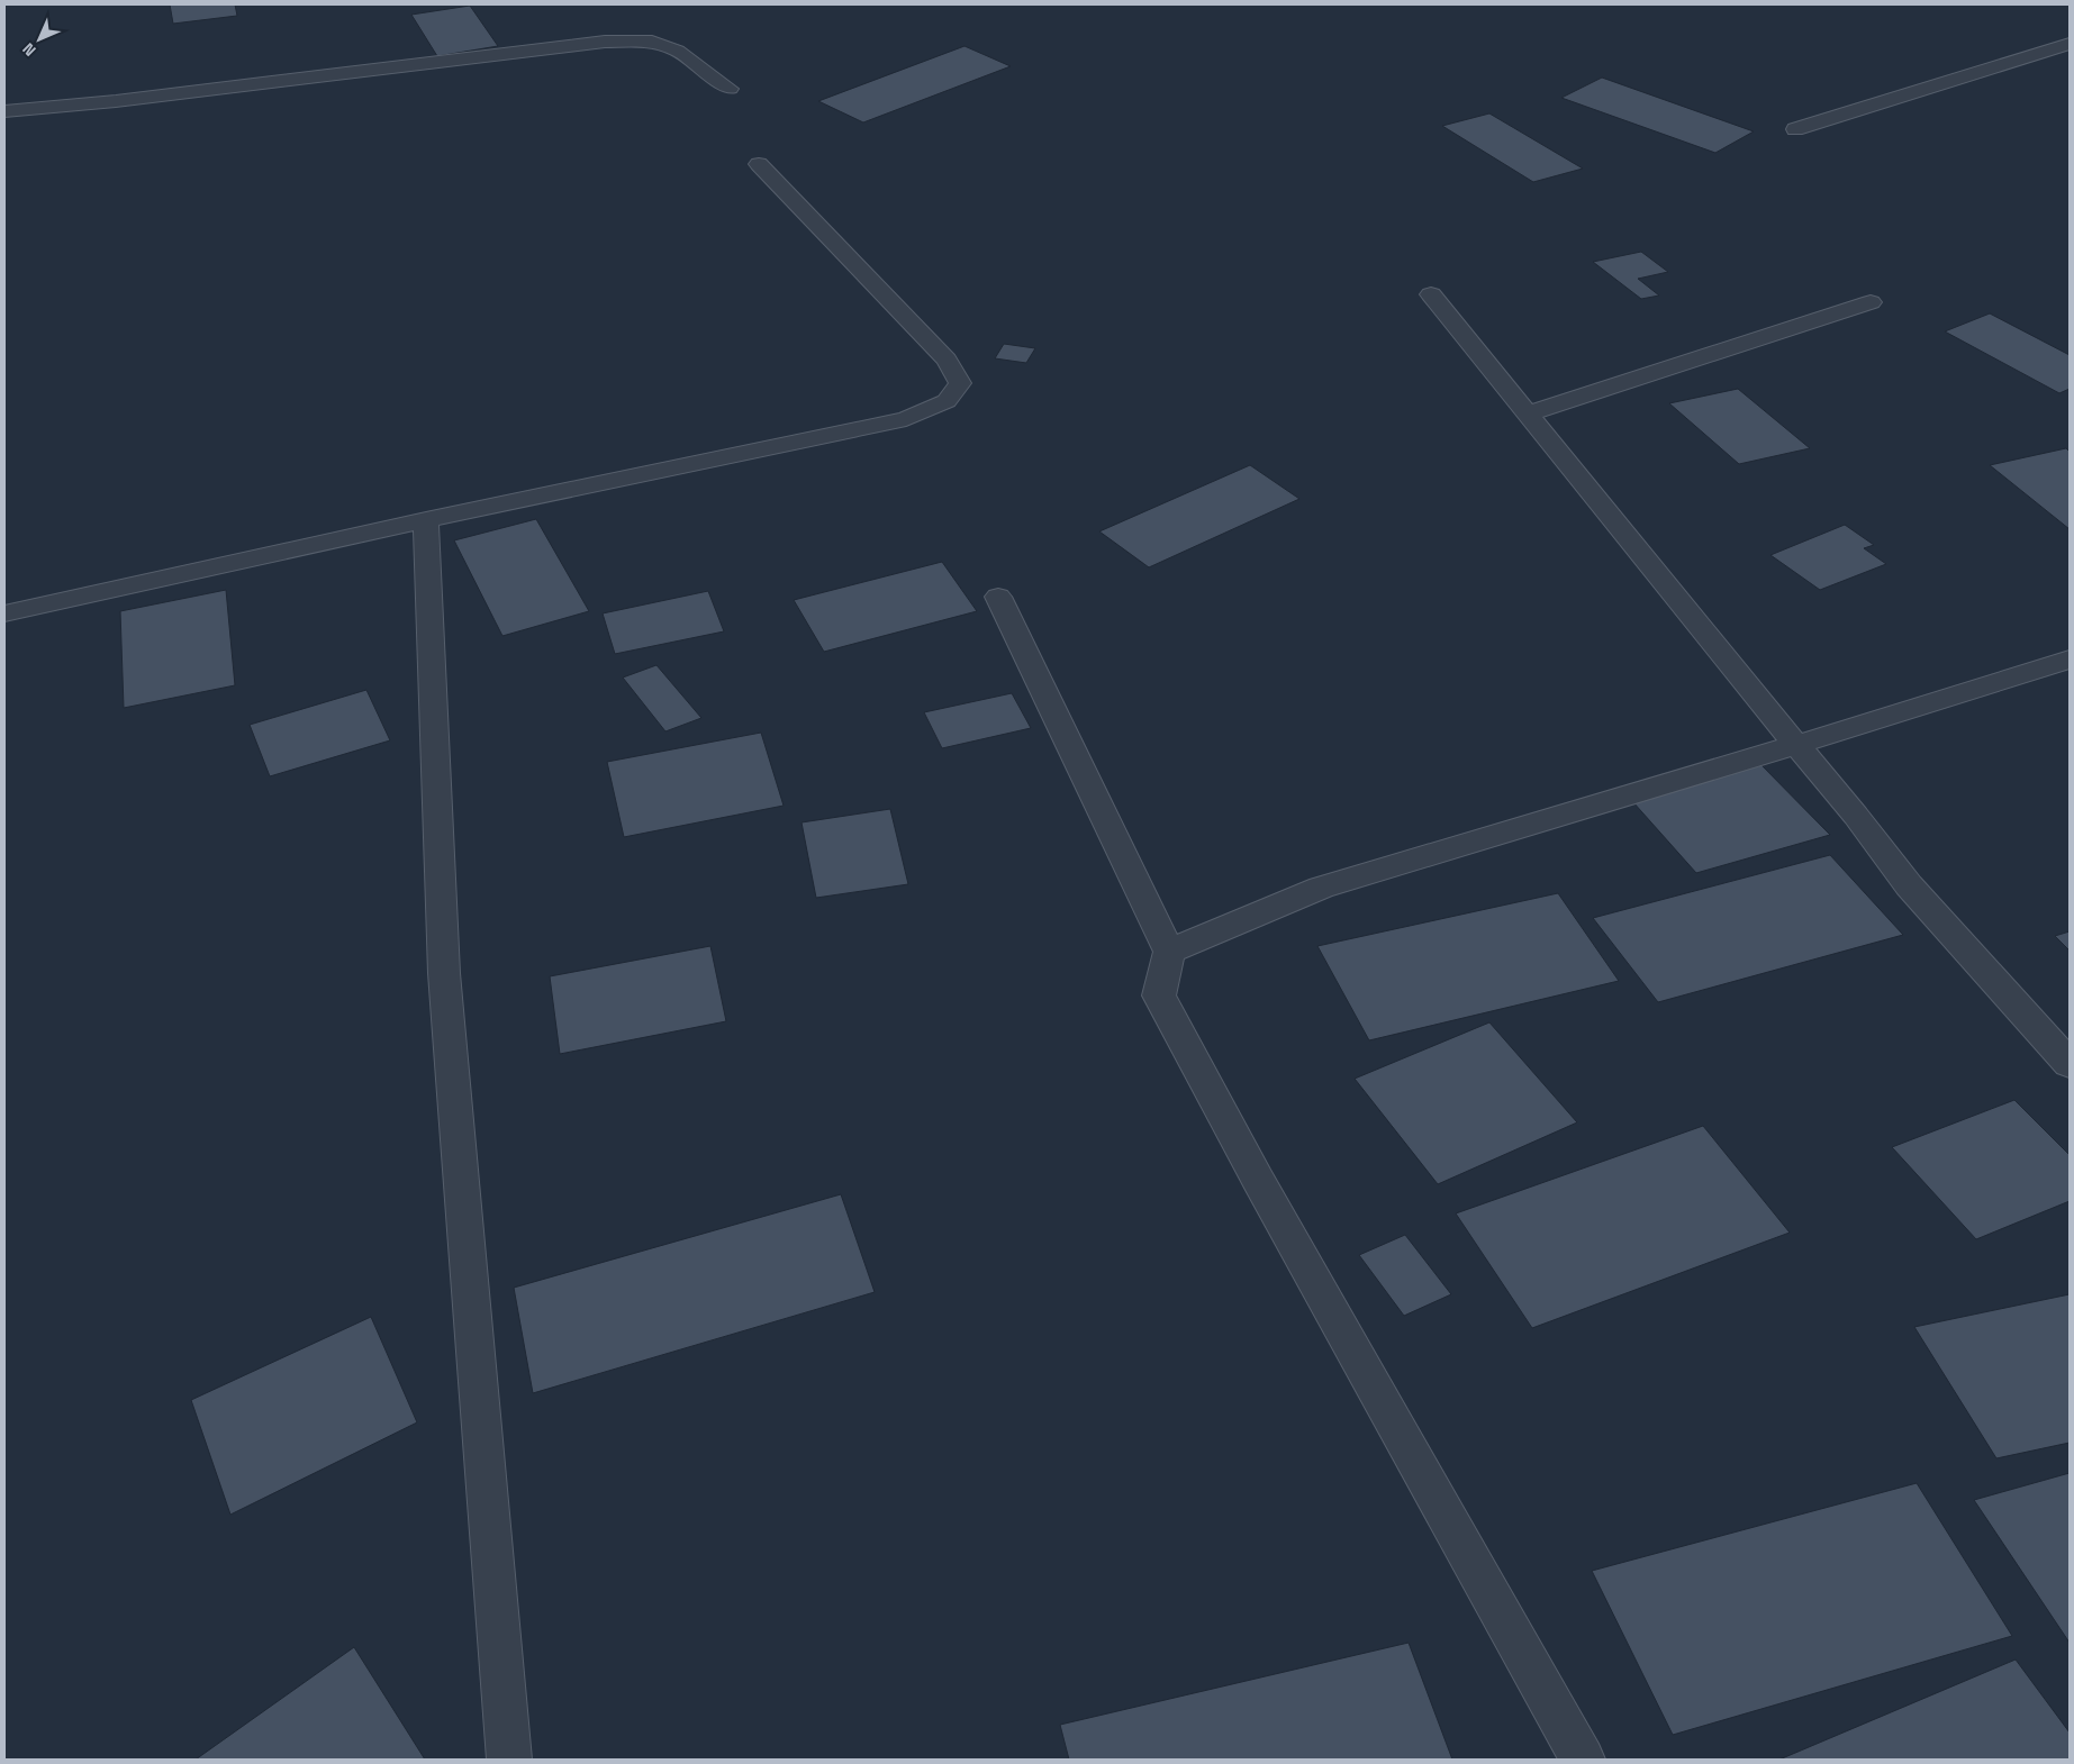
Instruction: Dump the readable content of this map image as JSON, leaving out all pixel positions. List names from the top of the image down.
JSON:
{
  "north": "bottom left"
}
